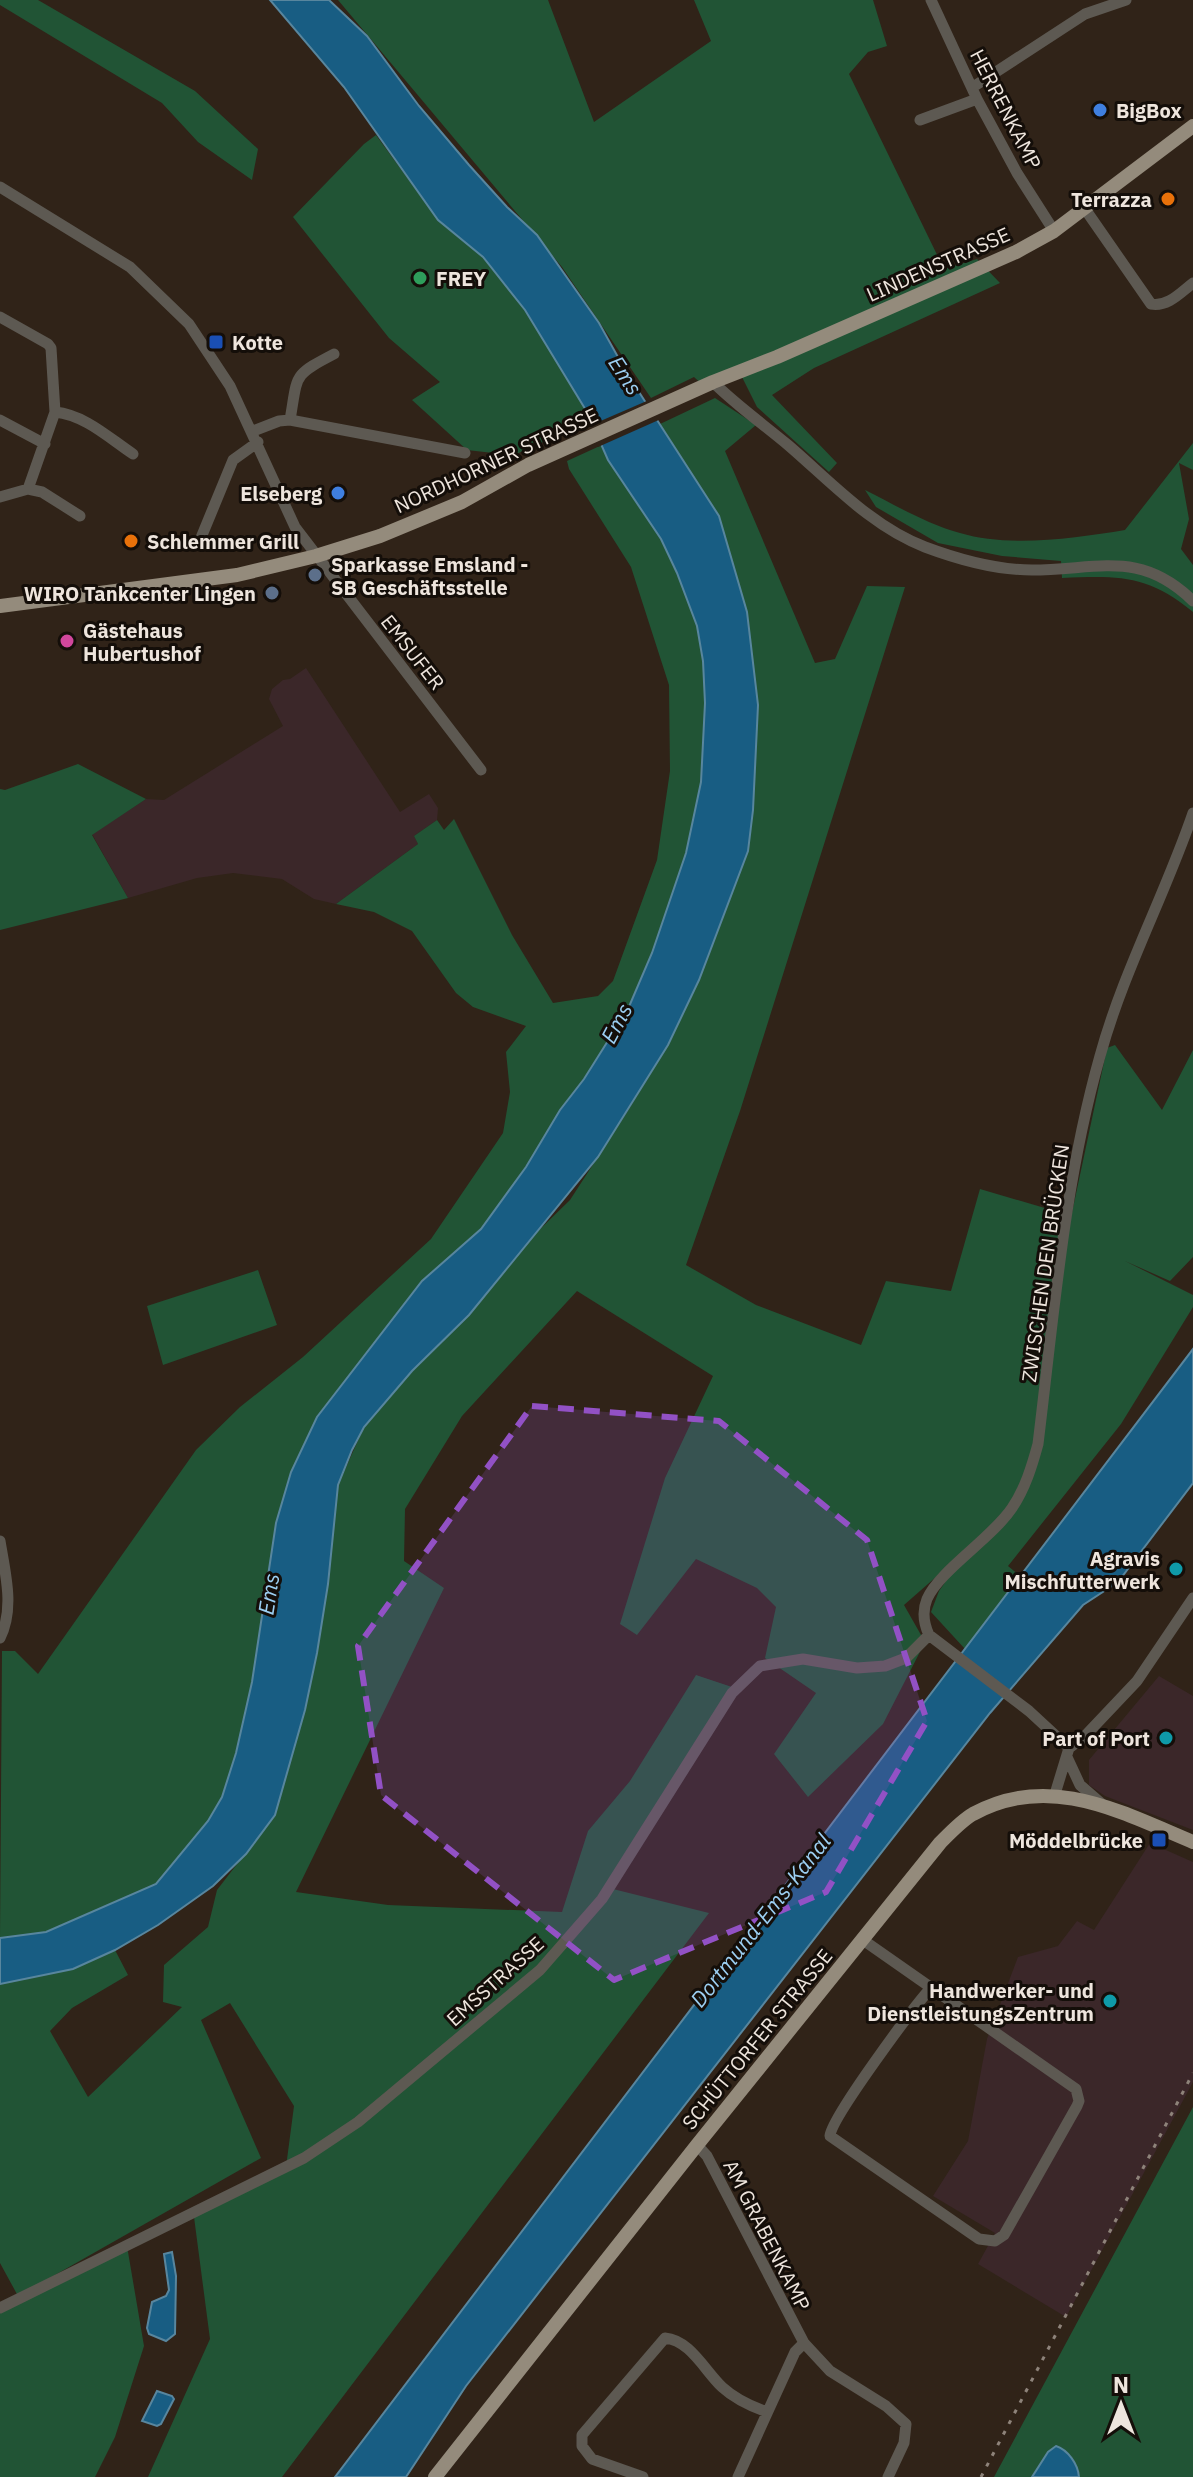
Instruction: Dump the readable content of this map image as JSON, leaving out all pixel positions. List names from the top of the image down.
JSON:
{
  "streets": {
    "main road": ["LINDENSTRASSE", "NORDHORNER STRASSE", "SCHÜTTORFER STRASSE"],
    "street": [
      "HERRENKAMP",
      "EMSUFER",
      "ZWISCHEN DEN BRÜCKEN",
      "EMSSTRASSE",
      "AM GRABENKAMP"
    ]
  },
  "crossings": [
    ["HERRENKAMP", "LINDENSTRASSE"],
    ["LINDENSTRASSE", "NORDHORNER STRASSE"],
    ["NORDHORNER STRASSE", "EMSUFER"],
    ["ZWISCHEN DEN BRÜCKEN", "EMSSTRASSE"],
    ["SCHÜTTORFER STRASSE", "AM GRABENKAMP"]
  ],
  "water": ["Ems", "Dortmund-Ems-Kanal"],
  "places": {
    "other": [
      "BigBox",
      "Terrazza",
      "FREY",
      "Elseberg",
      "Schlemmer Grill",
      "Sparkasse Emsland - SB Geschäftsstelle",
      "WIRO Tankcenter Lingen",
      "Gästehaus Hubertushof",
      "Agravis Mischfutterwerk",
      "Part of Port",
      "Handwerker- und DienstleistungsZentrum"
    ],
    "transit": ["Kotte", "Möddelbrücke"]
  },
  "north": "top"
}
